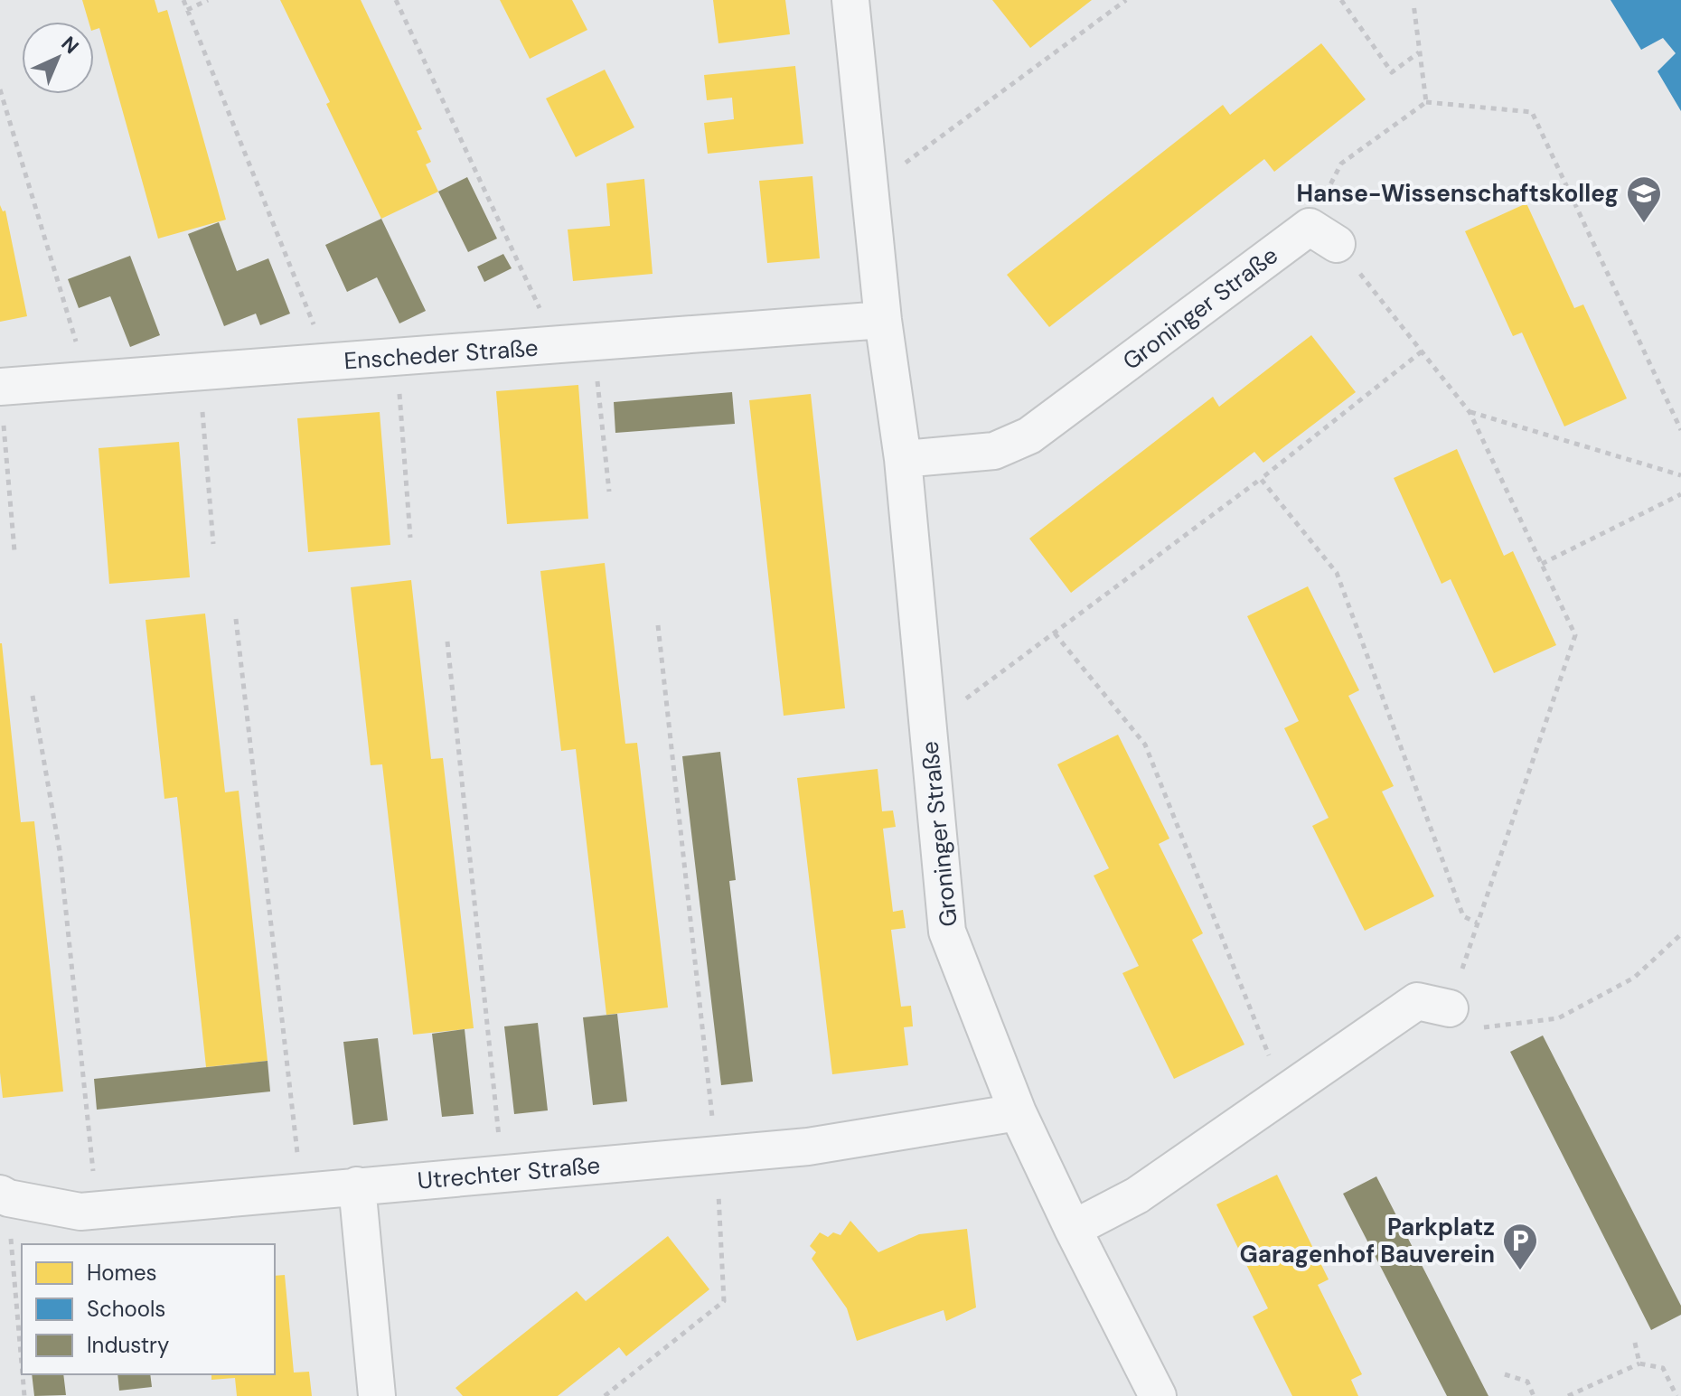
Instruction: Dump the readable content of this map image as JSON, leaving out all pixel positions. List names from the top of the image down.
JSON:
{
  "streets": {
    "street": ["Groninger Straße", "Enscheder Straße", "Utrechter Straße"]
  },
  "crossings": [
    ["Groninger Straße", "Enscheder Straße"],
    ["Groninger Straße", "Utrechter Straße"]
  ],
  "places": {
    "school or university": ["Hanse-Wissenschaftskolleg"],
    "parking": ["Parkplatz Garagenhof Bauverein"]
  },
  "legend": ["Homes", "Schools", "Industry"],
  "north": "top right"
}
